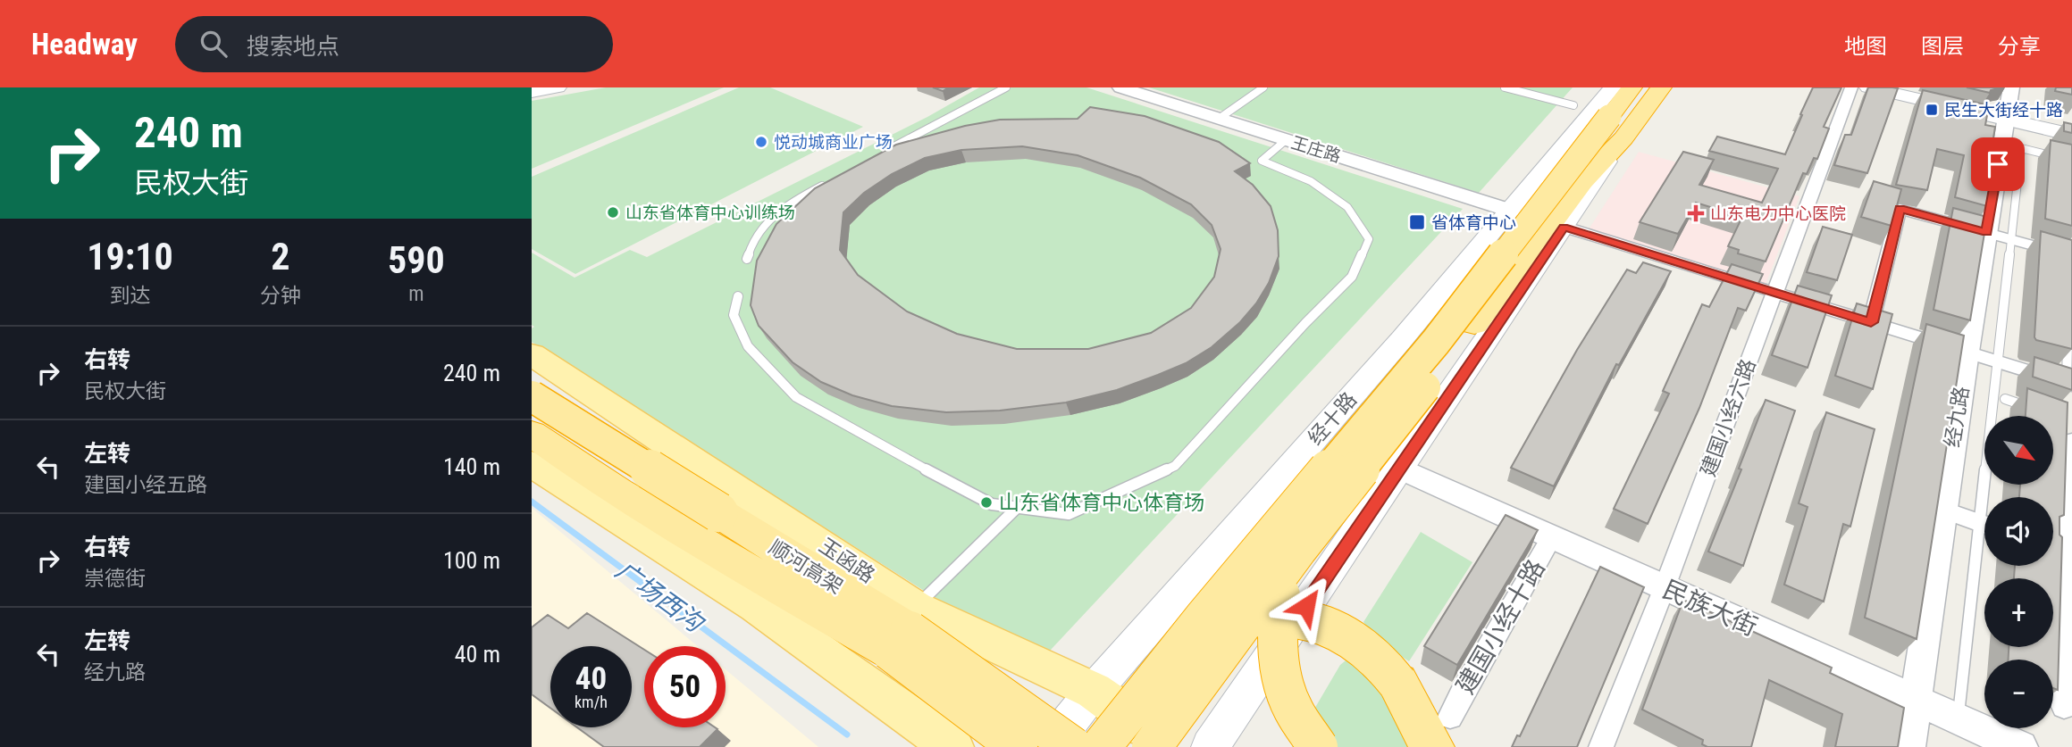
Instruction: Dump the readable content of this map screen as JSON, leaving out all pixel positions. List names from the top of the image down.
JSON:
{
  "streets": {
    "highway": ["经十路", "顺河高架"],
    "main road": ["玉函路"],
    "street": [
      "王庄路",
      "经九路",
      "建国小经六路",
      "民族大街",
      "建国小经十路"
    ]
  },
  "crossings": [
    ["王庄路", "经十路"],
    ["经九路", "民族大街"],
    ["建国小经六路", "民族大街"],
    ["经十路", "玉函路"],
    ["经十路", "民族大街"],
    ["民族大街", "建国小经十路"]
  ],
  "water": ["广场西沟"],
  "places": {
    "transit": ["民生大街经十路", "省体育中心"],
    "other": ["悦动城商业广场", "山东省体育中心训练场", "山东省体育中心体育场"],
    "health": ["山东电力中心医院"]
  },
  "north": "bottom right",
  "page": {
    "header": "Headway",
    "search": "搜索地点",
    "nav": ["地图", "图层", "分享"],
    "turn": ["240 m", "民权大街"],
    "eta": [
      "19:10",
      "到达",
      "2",
      "分钟",
      "590",
      "m"
    ],
    "list": [
      {
        "name": "右转",
        "note": "民权大街",
        "value": "240 m"
      },
      {
        "name": "左转",
        "note": "建国小经五路",
        "value": "140 m"
      },
      {
        "name": "右转",
        "note": "崇德街",
        "value": "100 m"
      },
      {
        "name": "左转",
        "note": "经九路",
        "value": "40 m"
      }
    ],
    "map_buttons": ["+", "−"],
    "speed": "40 km/h",
    "limit": "50"
  }
}
